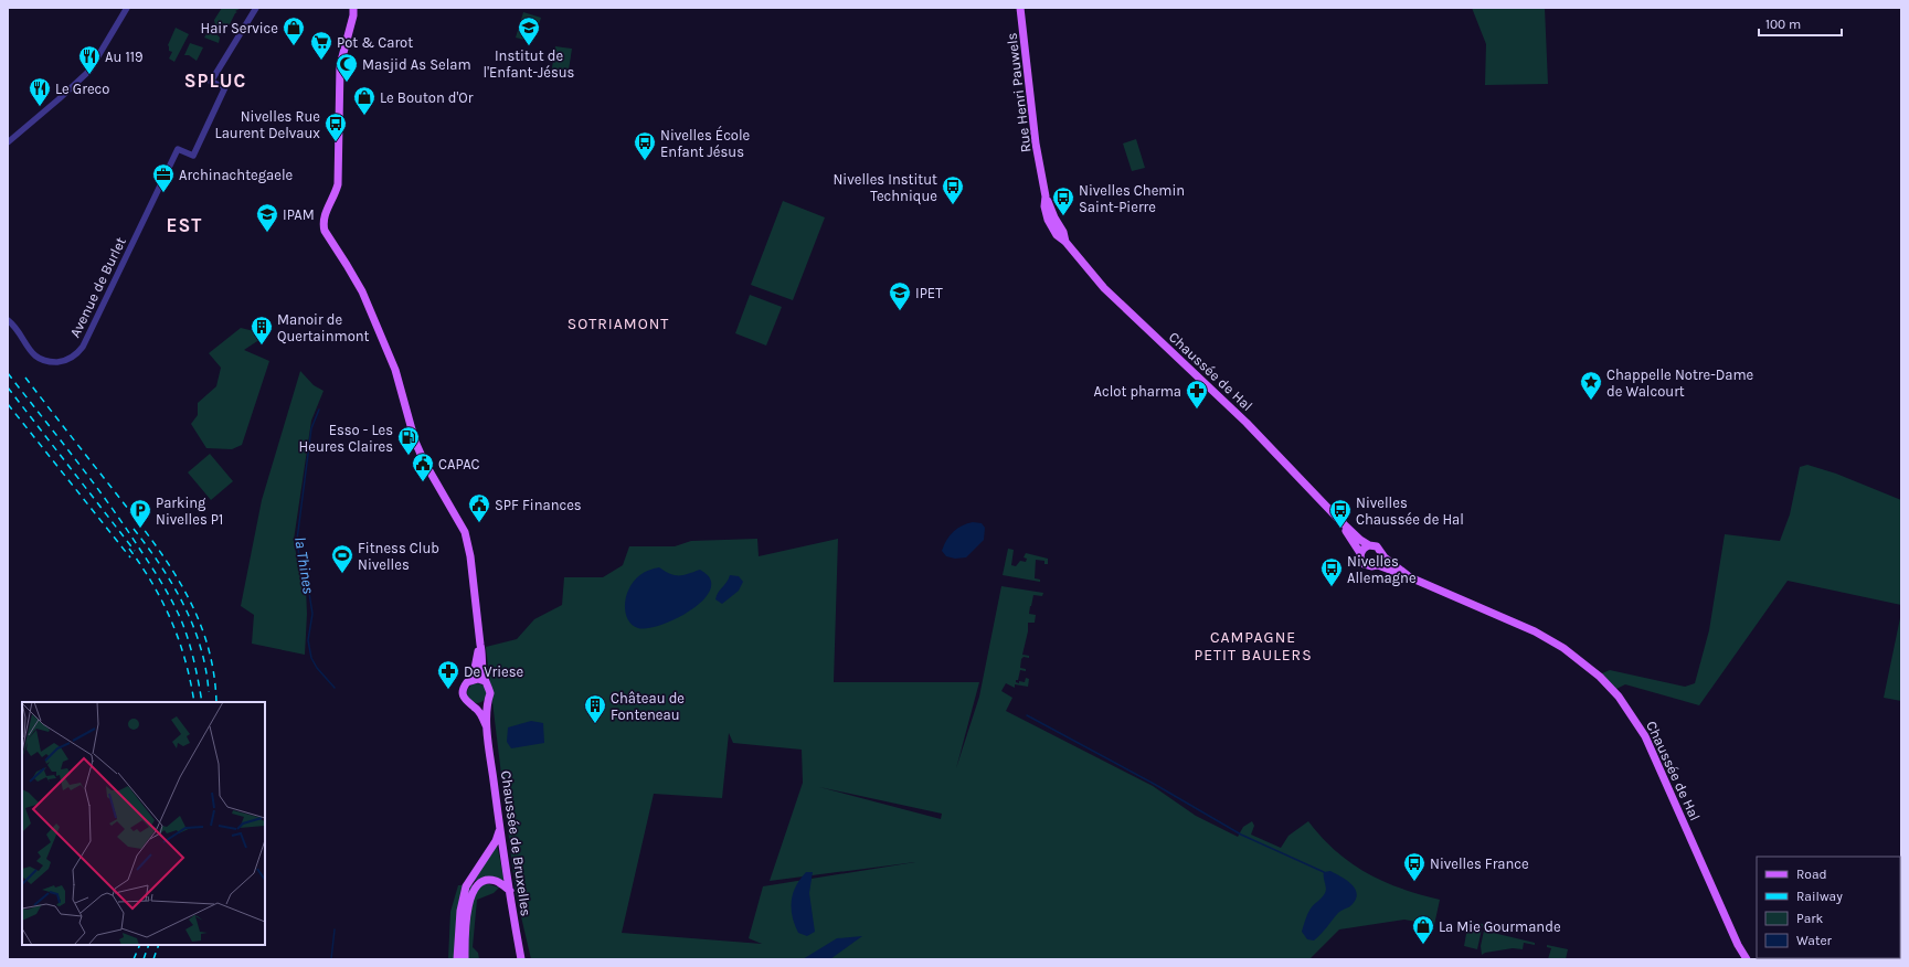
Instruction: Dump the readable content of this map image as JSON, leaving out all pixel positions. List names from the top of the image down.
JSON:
{
  "streets": {
    "main road": ["Rue Henri Pauwels", "Chaussée de Hal", "Chaussée de Bruxelles"],
    "street": ["Avenue de Burlet"]
  },
  "crossings": [
    ["Rue Henri Pauwels", "Chaussée de Hal"]
  ],
  "districts": [
    "SPLUC",
    "EST",
    "SOTRIAMONT",
    "CAMPAGNE PETIT BAULERS"
  ],
  "water": ["la Thines"],
  "places": {
    "shop": ["Hair Service", "Le Bouton d'Or", "La Mie Gourmande"],
    "school or university": ["Institut de l'Enfant-Jésus", "IPAM", "IPET"],
    "supermarket": ["Pot & Carot"],
    "restaurant": ["Au 119", "Le Greco"],
    "mosque": ["Masjid As Selam"],
    "bus stop": [
      "Nivelles Rue Laurent Delvaux",
      "Nivelles École Enfant Jésus",
      "Nivelles Institut Technique",
      "Nivelles Chemin Saint-Pierre",
      "Nivelles Chaussée de Hal",
      "Nivelles Allemagne",
      "Nivelles France"
    ],
    "office": ["Archinachtegaele"],
    "building": ["Manoir de Quertainmont", "Château de Fonteneau"],
    "place": ["Chappelle Notre-Dame de Walcourt"],
    "pharmacy": ["Aclot pharma", "De Vriese"],
    "fuel station": ["Esso - Les Heures Claires"],
    "public building": ["CAPAC", "SPF Finances"],
    "parking": ["Parking Nivelles P1"],
    "sports": ["Fitness Club Nivelles"]
  },
  "legend": [
    "Road",
    "Railway",
    "Park",
    "Water"
  ],
  "scale_bar": "100 m"
}
